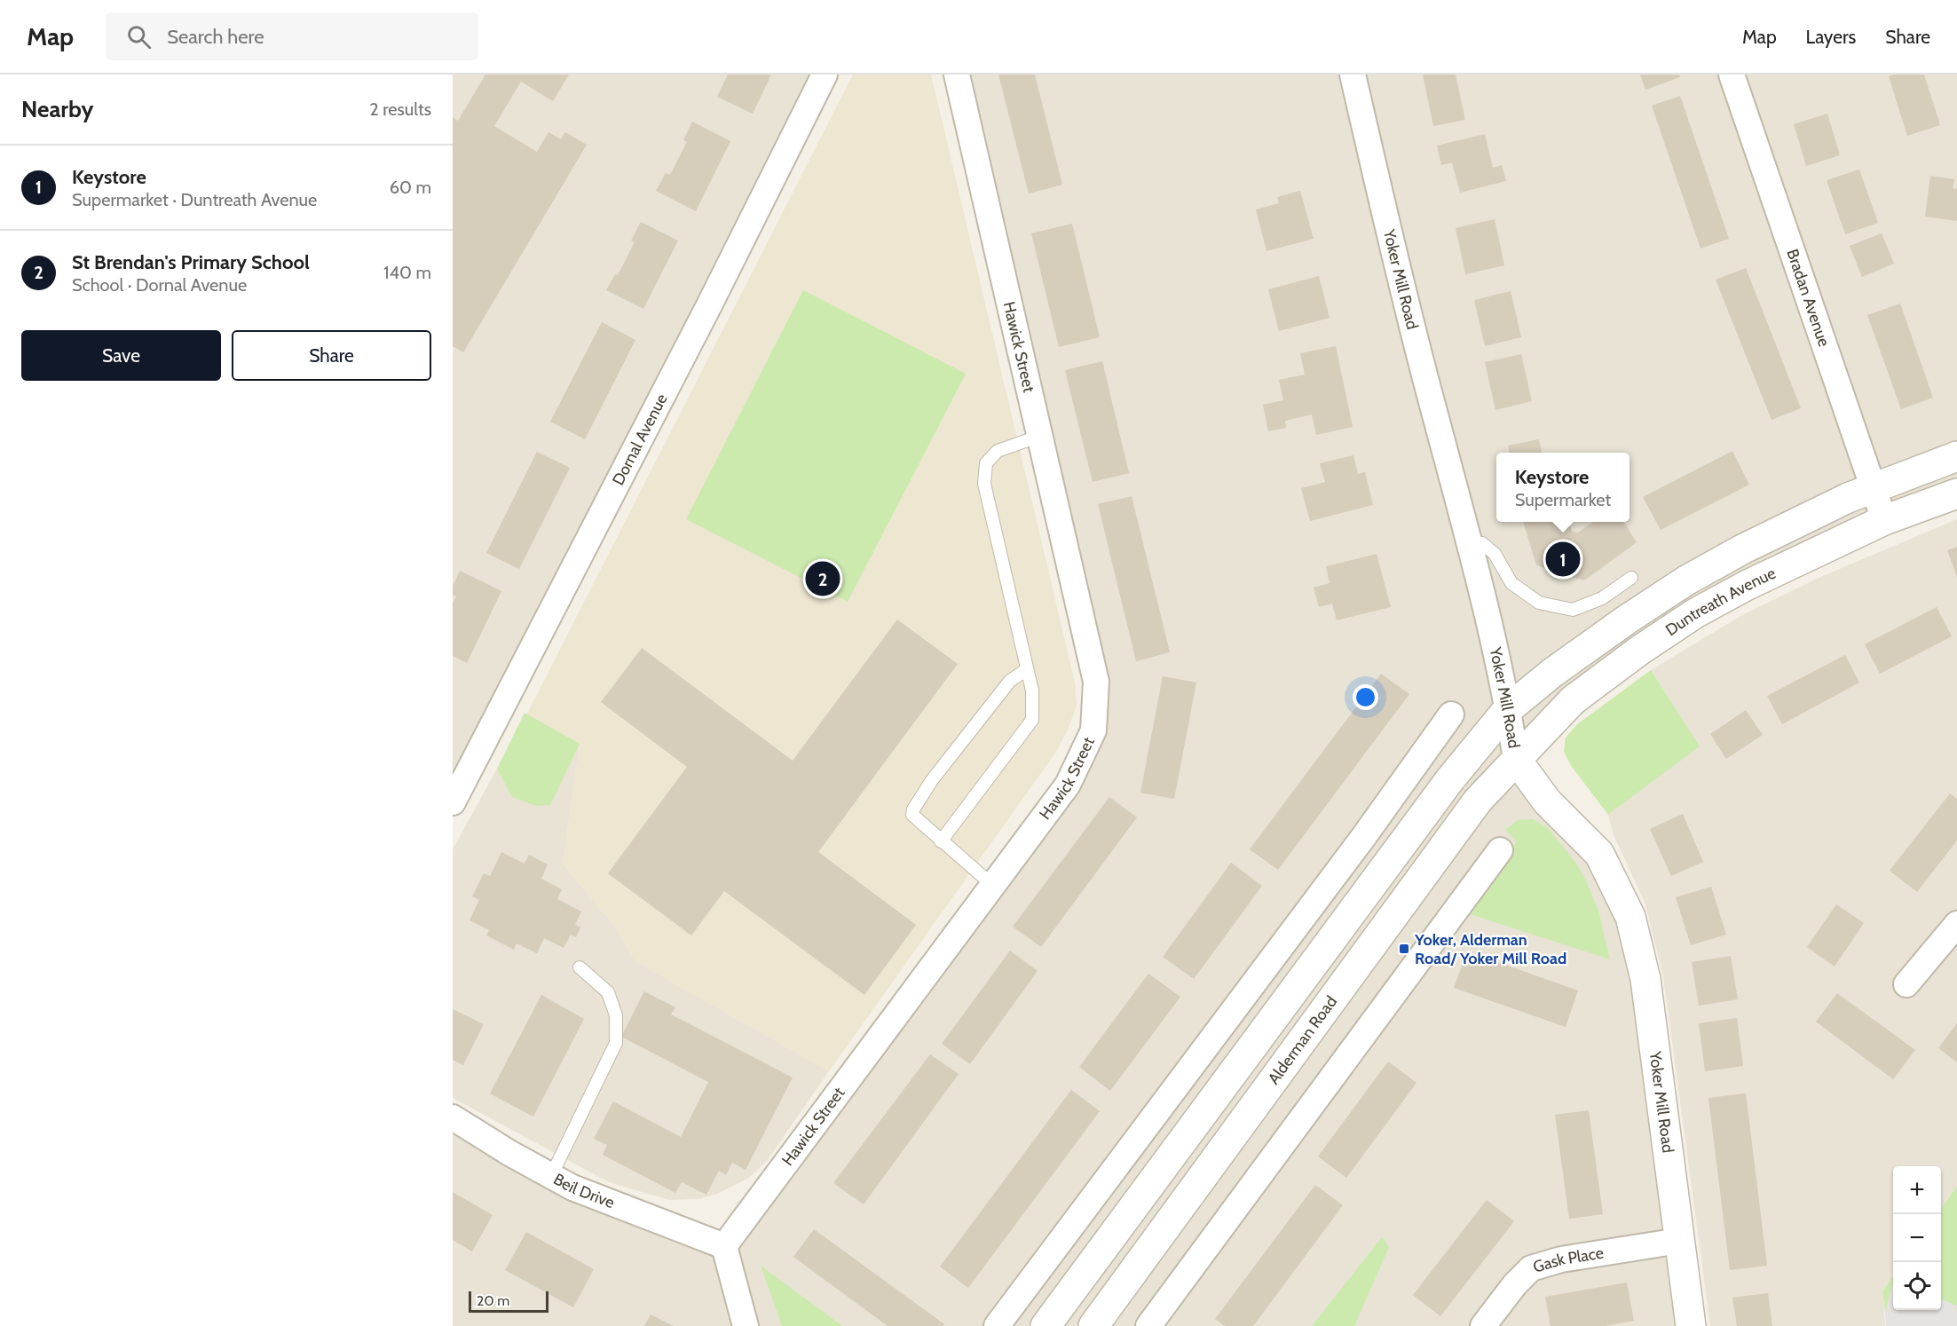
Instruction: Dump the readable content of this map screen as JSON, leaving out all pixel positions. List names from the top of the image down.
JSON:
{
  "streets": {
    "street": [
      "Yoker Mill Road",
      "Bradan Avenue",
      "Hawick Street",
      "Dornal Avenue",
      "Duntreath Avenue",
      "Alderman Road",
      "Beil Drive",
      "Gask Place"
    ]
  },
  "crossings": [
    ["Yoker Mill Road", "Duntreath Avenue"],
    ["Yoker Mill Road", "Alderman Road"],
    ["Yoker Mill Road", "Gask Place"],
    ["Bradan Avenue", "Duntreath Avenue"],
    ["Hawick Street", "Beil Drive"],
    ["Duntreath Avenue", "Alderman Road"]
  ],
  "places": {
    "transit": ["Yoker, Alderman Road/ Yoker Mill Road"]
  },
  "scale_bar": "20 m",
  "page": {
    "header": "Map",
    "search": "Search here",
    "nav": ["Map", "Layers", "Share"],
    "heading": ["Nearby", "2 results"],
    "list": [
      {
        "mark": "1",
        "name": "Keystore",
        "note": "Supermarket · Duntreath Avenue",
        "value": "60 m"
      },
      {
        "mark": "2",
        "name": "St Brendan's Primary School",
        "note": "School · Dornal Avenue",
        "value": "140 m"
      }
    ],
    "buttons": ["Save", "Share"],
    "popup": ["Keystore", "Supermarket"],
    "pins": ["1", "2"],
    "map_buttons": ["+", "−"],
    "scale": "20 m"
  }
}
